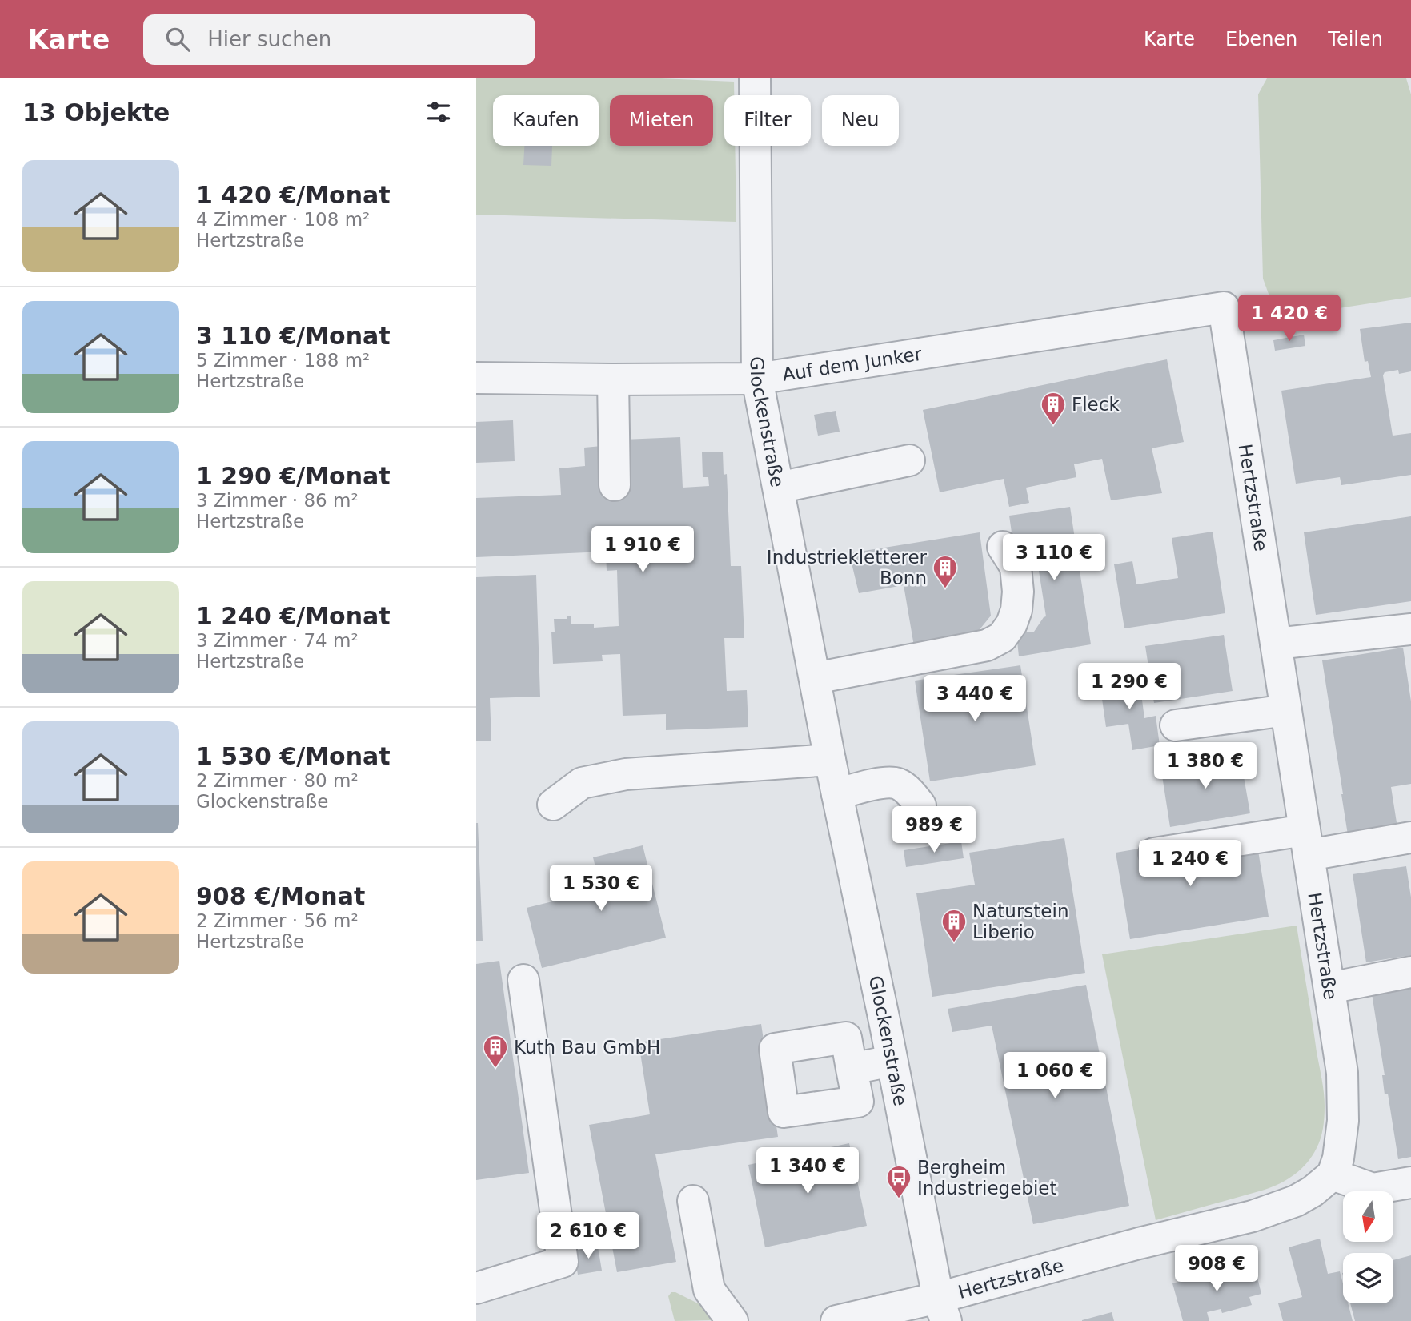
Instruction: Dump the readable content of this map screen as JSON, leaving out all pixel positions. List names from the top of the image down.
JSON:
{
  "streets": {
    "street": ["Auf dem Junker", "Glockenstraße", "Hertzstraße"]
  },
  "crossings": [
    ["Auf dem Junker", "Glockenstraße"],
    ["Auf dem Junker", "Hertzstraße"],
    ["Glockenstraße", "Hertzstraße"]
  ],
  "places": {
    "building": [
      "Fleck",
      "Industriekletterer Bonn",
      "Naturstein Liberio",
      "Kuth Bau GmbH"
    ],
    "bus stop": ["Bergheim Industriegebiet"]
  },
  "north": "bottom",
  "page": {
    "header": "Karte",
    "search": "Hier suchen",
    "nav": ["Karte", "Ebenen", "Teilen"],
    "heading": "13 Objekte",
    "chip": [
      "Kaufen",
      "Mieten",
      "Filter",
      "Neu"
    ],
    "list": [
      {
        "name": "1 420 €/Monat",
        "note": "4 Zimmer · 108 m² · Hertzstraße"
      },
      {
        "name": "3 110 €/Monat",
        "note": "5 Zimmer · 188 m² · Hertzstraße"
      },
      {
        "name": "1 290 €/Monat",
        "note": "3 Zimmer · 86 m² · Hertzstraße"
      },
      {
        "name": "1 240 €/Monat",
        "note": "3 Zimmer · 74 m² · Hertzstraße"
      },
      {
        "name": "1 530 €/Monat",
        "note": "2 Zimmer · 80 m² · Glockenstraße"
      },
      {
        "name": "908 €/Monat",
        "note": "2 Zimmer · 56 m² · Hertzstraße"
      }
    ],
    "price": [
      "1 420 €",
      "1 910 €",
      "3 110 €",
      "1 290 €",
      "3 440 €",
      "1 380 €",
      "989 €",
      "1 240 €",
      "1 530 €",
      "1 060 €",
      "1 340 €",
      "2 610 €",
      "908 €"
    ]
  }
}
